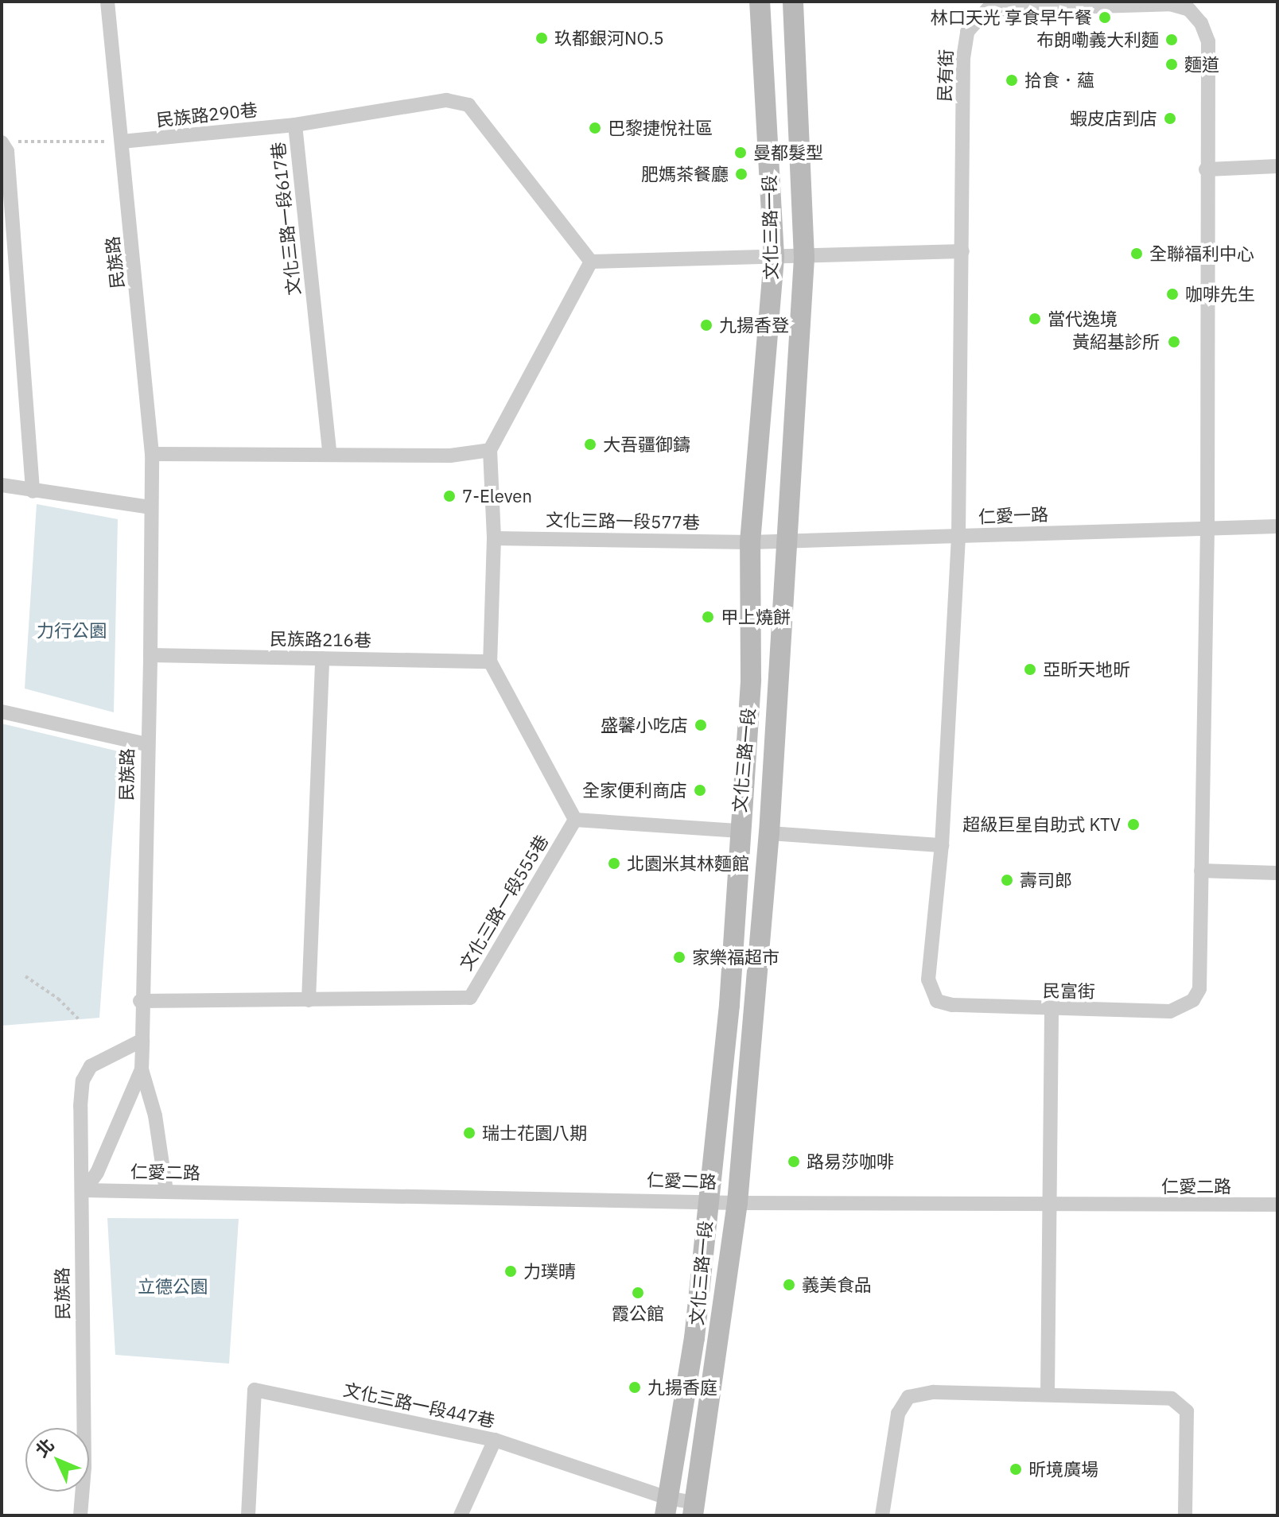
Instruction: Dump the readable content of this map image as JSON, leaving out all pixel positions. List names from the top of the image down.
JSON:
{
  "streets": {
    "street": [
      "民有街",
      "民族路290巷",
      "文化三路一段617巷",
      "文化三路一段",
      "民族路",
      "仁愛一路",
      "文化三路一段577巷",
      "民族路216巷",
      "文化三路一段555巷",
      "民富街",
      "仁愛二路",
      "文化三路一段447巷"
    ]
  },
  "crossings": [
    ["民有街", "仁愛一路"],
    ["民有街", "民富街"],
    ["民族路290巷", "文化三路一段617巷"],
    ["民族路290巷", "民族路"],
    ["文化三路一段", "仁愛一路"],
    ["文化三路一段", "文化三路一段577巷"],
    ["文化三路一段", "仁愛二路"],
    ["文化三路一段", "文化三路一段447巷"],
    ["民族路", "民族路216巷"],
    ["民族路", "文化三路一段555巷"],
    ["民族路", "仁愛二路"],
    ["仁愛一路", "文化三路一段577巷"],
    ["仁愛一路", "民富街"]
  ],
  "parks": ["力行公園", "立德公園"],
  "places": [
    "林口天光 享食早午餐",
    "玖都銀河NO.5",
    "布朗嘞義大利麵",
    "麵道",
    "拾食．蘊",
    "蝦皮店到店",
    "巴黎捷悅社區",
    "曼都髮型",
    "肥媽茶餐廳",
    "全聯福利中心",
    "咖啡先生",
    "當代逸境",
    "九揚香登",
    "黃紹基診所",
    "大吾疆御鑄",
    "7-Eleven",
    "甲上燒餅",
    "亞昕天地昕",
    "盛馨小吃店",
    "全家便利商店",
    "超級巨星自助式 KTV",
    "北園米其林麵館",
    "壽司郎",
    "家樂福超市",
    "瑞士花園八期",
    "路易莎咖啡",
    "力璞晴",
    "義美食品",
    "霞公館",
    "九揚香庭",
    "昕境廣場"
  ],
  "north": "top left"
}
